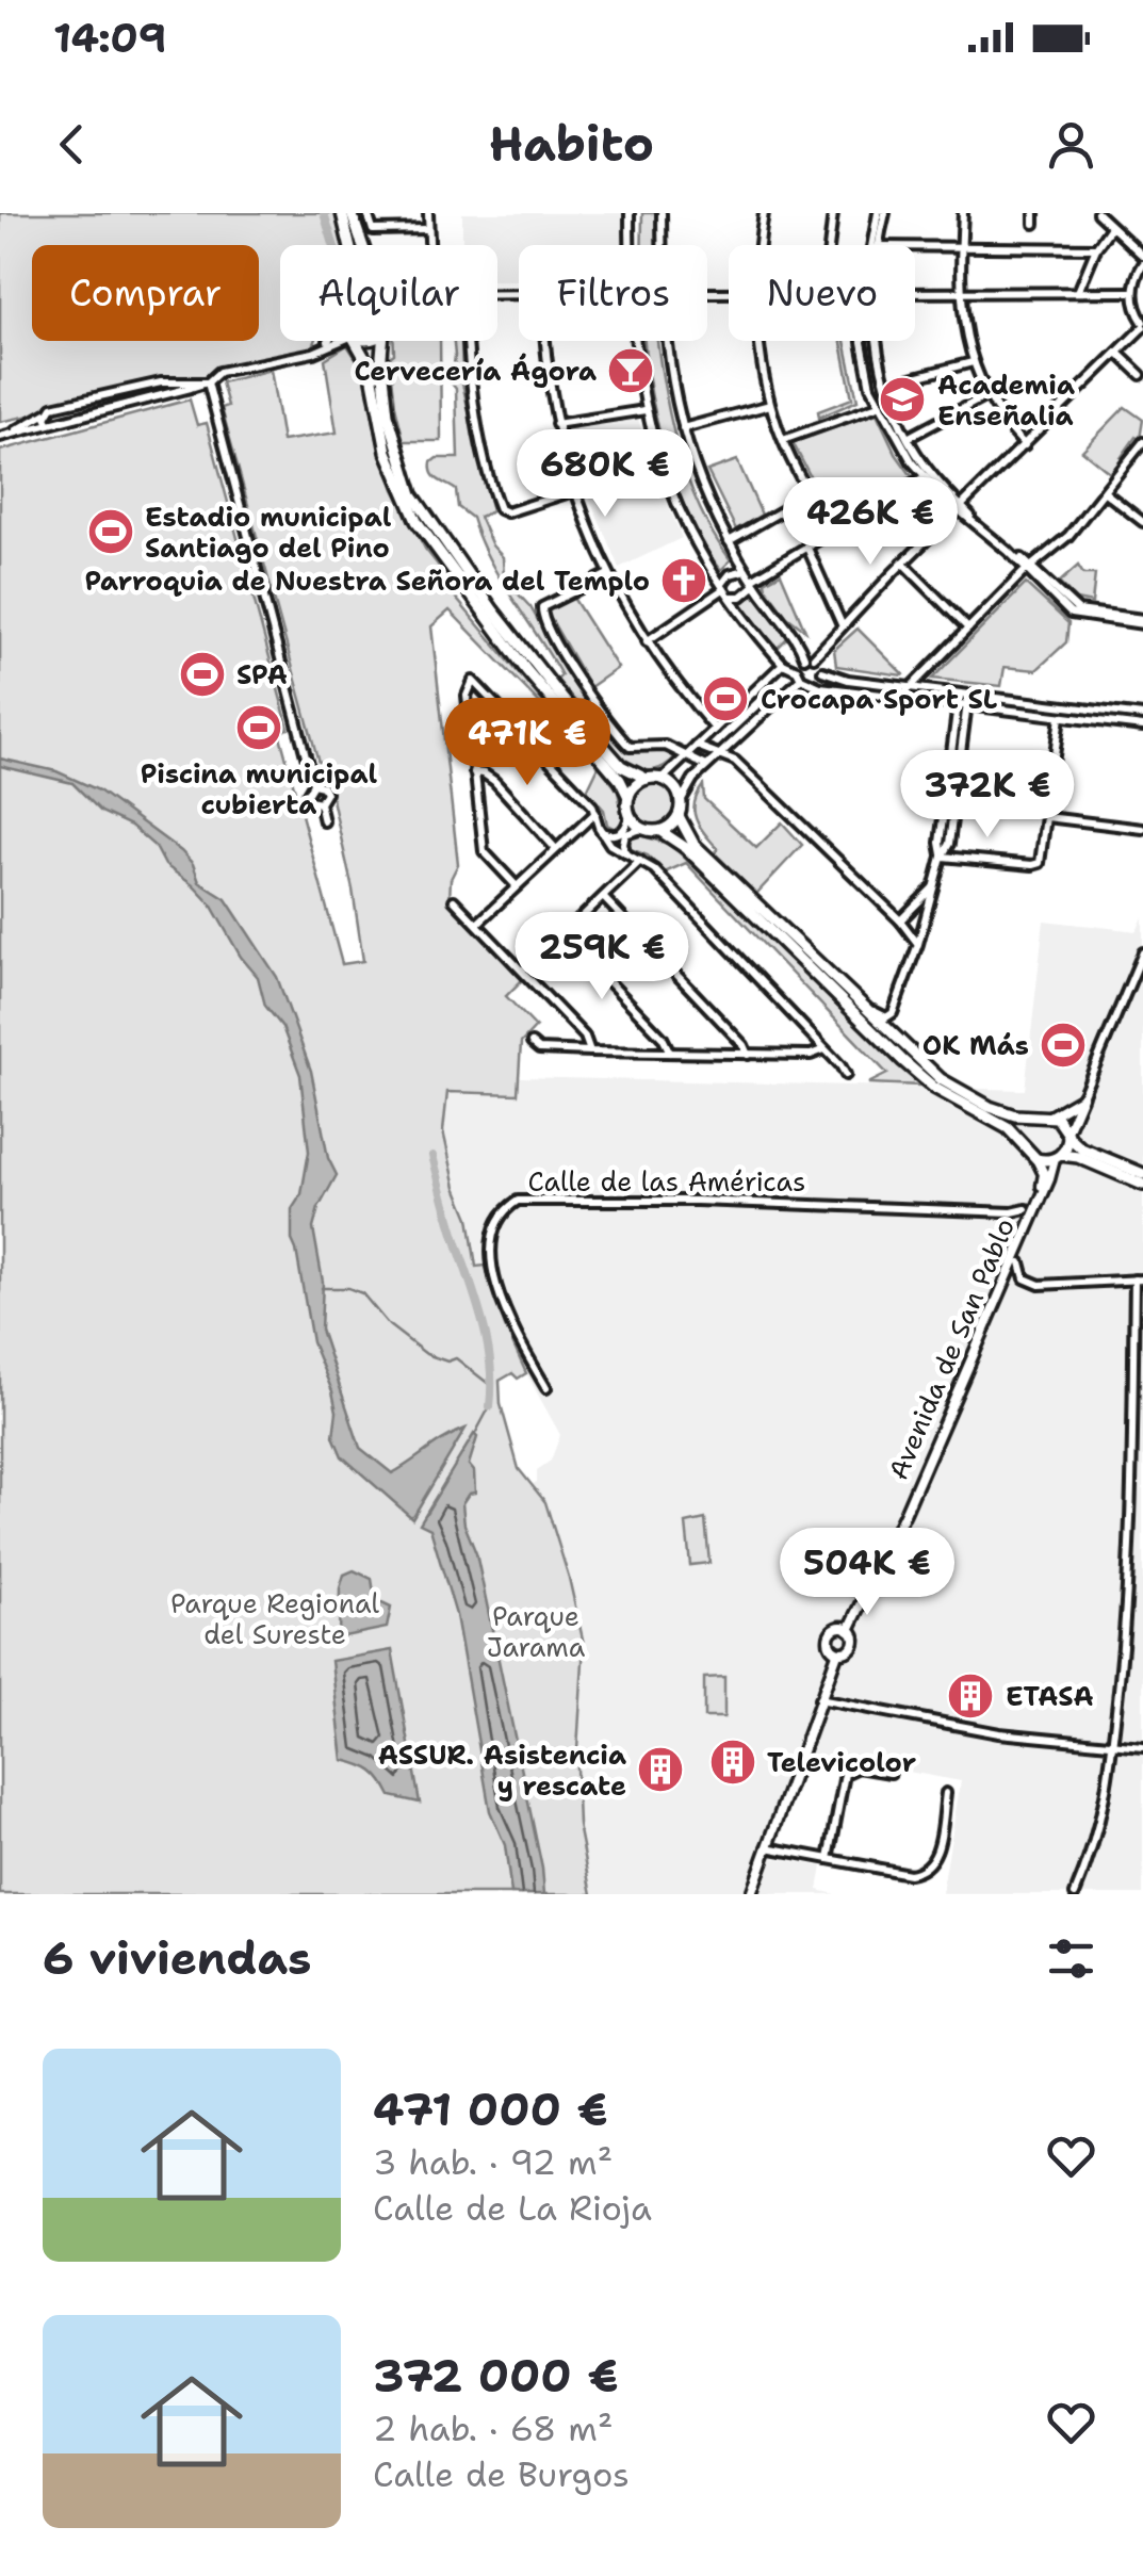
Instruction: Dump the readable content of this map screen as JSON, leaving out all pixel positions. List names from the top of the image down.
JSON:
{
  "streets": {
    "street": ["Calle de las Américas", "Avenida de San Pablo"]
  },
  "parks": ["Parque Regional del Sureste", "Parque Jarama"],
  "places": {
    "bar": ["Cervecería Ágora"],
    "school or university": ["Academia Enseñalia"],
    "sports": [
      "Estadio municipal Santiago del Pino",
      "SPA",
      "Crocapa Sport SL",
      "Piscina municipal cubierta",
      "OK Más"
    ],
    "church": ["Parroquia de Nuestra Señora del Templo"],
    "building": ["ETASA", "Televicolor", "ASSUR. Asistencia y rescate"]
  },
  "page": {
    "status": "14:09",
    "header": "Habito",
    "chip": [
      "Comprar",
      "Alquilar",
      "Filtros",
      "Nuevo"
    ],
    "price": [
      "680K €",
      "426K €",
      "471K €",
      "372K €",
      "259K €",
      "504K €"
    ],
    "heading": "6 viviendas",
    "list": [
      {
        "name": "471 000 €",
        "note": "3 hab. · 92 m² · Calle de La Rioja"
      },
      {
        "name": "372 000 €",
        "note": "2 hab. · 68 m² · Calle de Burgos"
      }
    ]
  }
}
